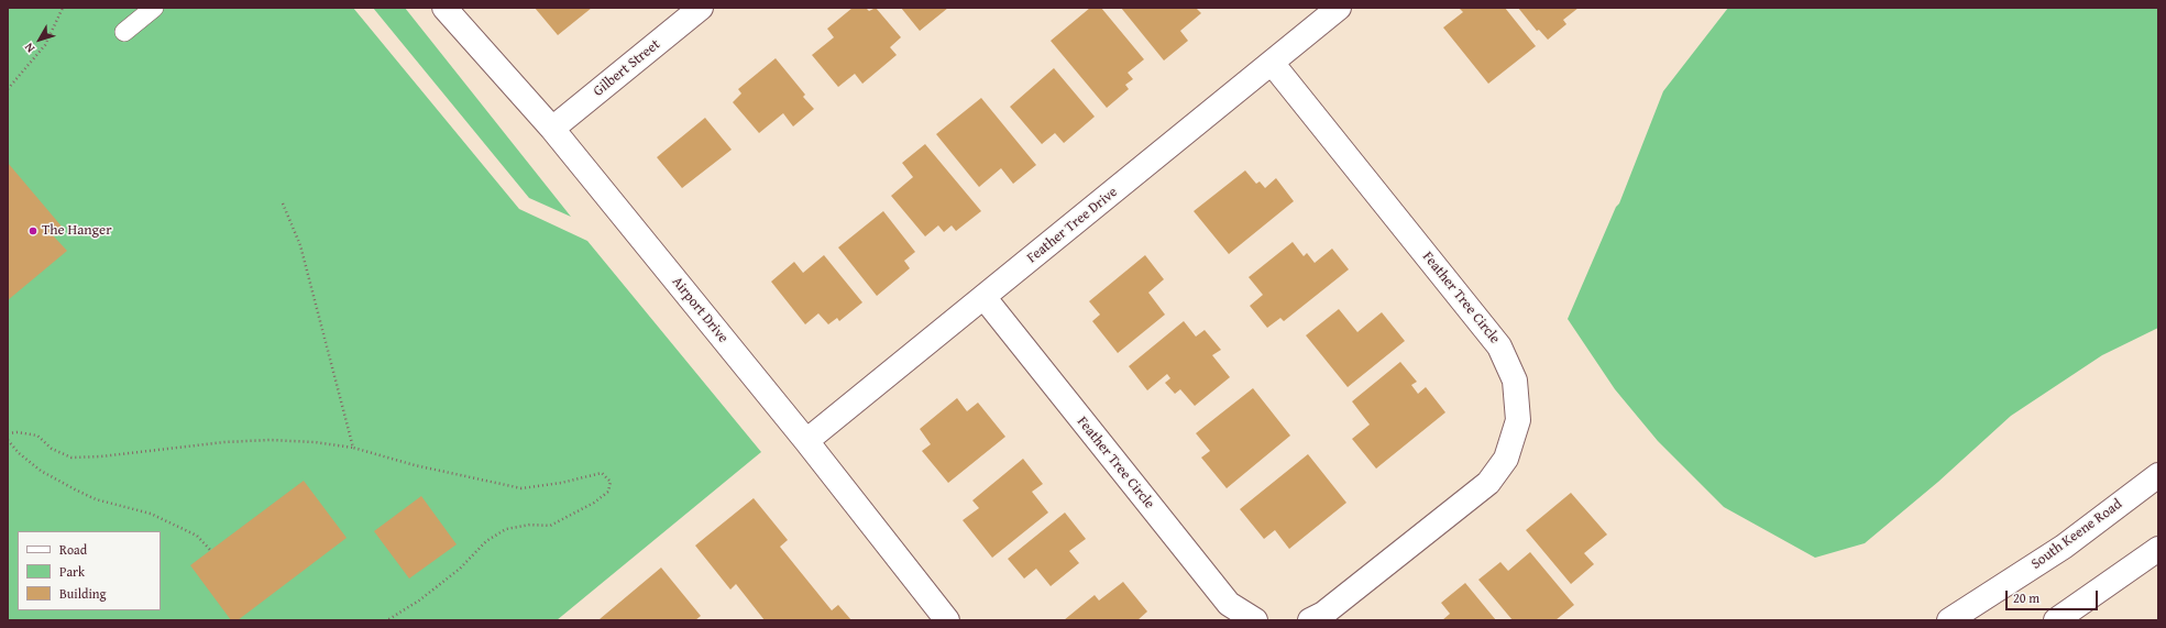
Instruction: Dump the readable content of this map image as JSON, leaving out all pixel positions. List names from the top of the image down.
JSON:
{
  "streets": {
    "street": [
      "Gilbert Street",
      "Feather Tree Drive",
      "Feather Tree Circle",
      "Airport Drive",
      "South Keene Road"
    ]
  },
  "crossings": [
    ["Gilbert Street", "Airport Drive"],
    ["Feather Tree Drive", "Feather Tree Circle"],
    ["Feather Tree Drive", "Airport Drive"]
  ],
  "places": ["The Hanger"],
  "legend": ["Road", "Park", "Building"],
  "scale_bar": "20 m",
  "north": "bottom left"
}
